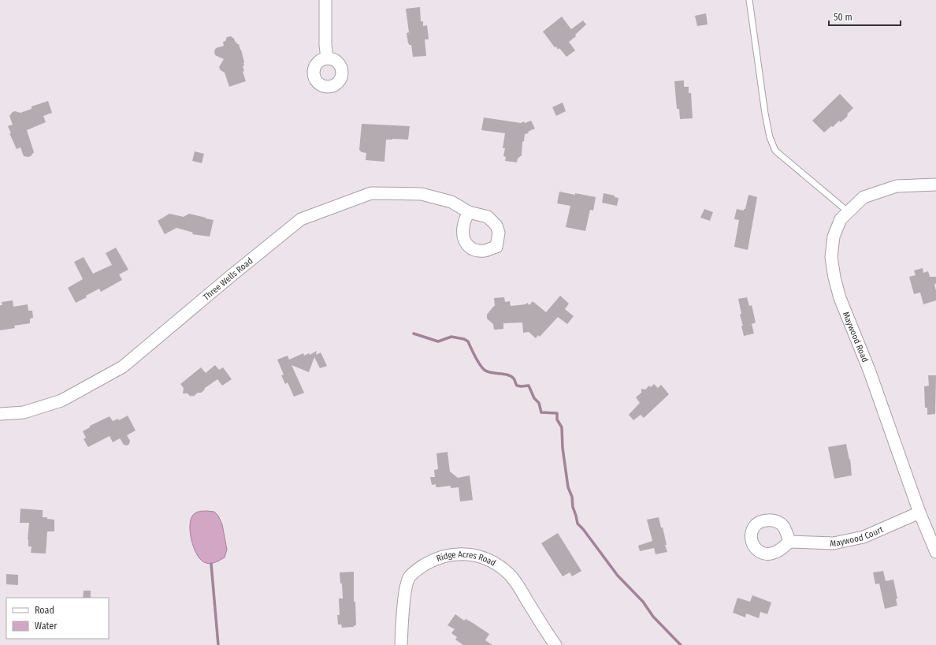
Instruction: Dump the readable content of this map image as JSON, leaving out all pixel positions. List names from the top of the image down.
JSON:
{
  "streets": {
    "street": [
      "Three Wells Road",
      "Maywood Road",
      "Maywood Court",
      "Ridge Acres Road"
    ]
  },
  "crossings": [
    ["Maywood Road", "Maywood Court"]
  ],
  "legend": ["Road", "Water"],
  "scale_bar": "50 m"
}
